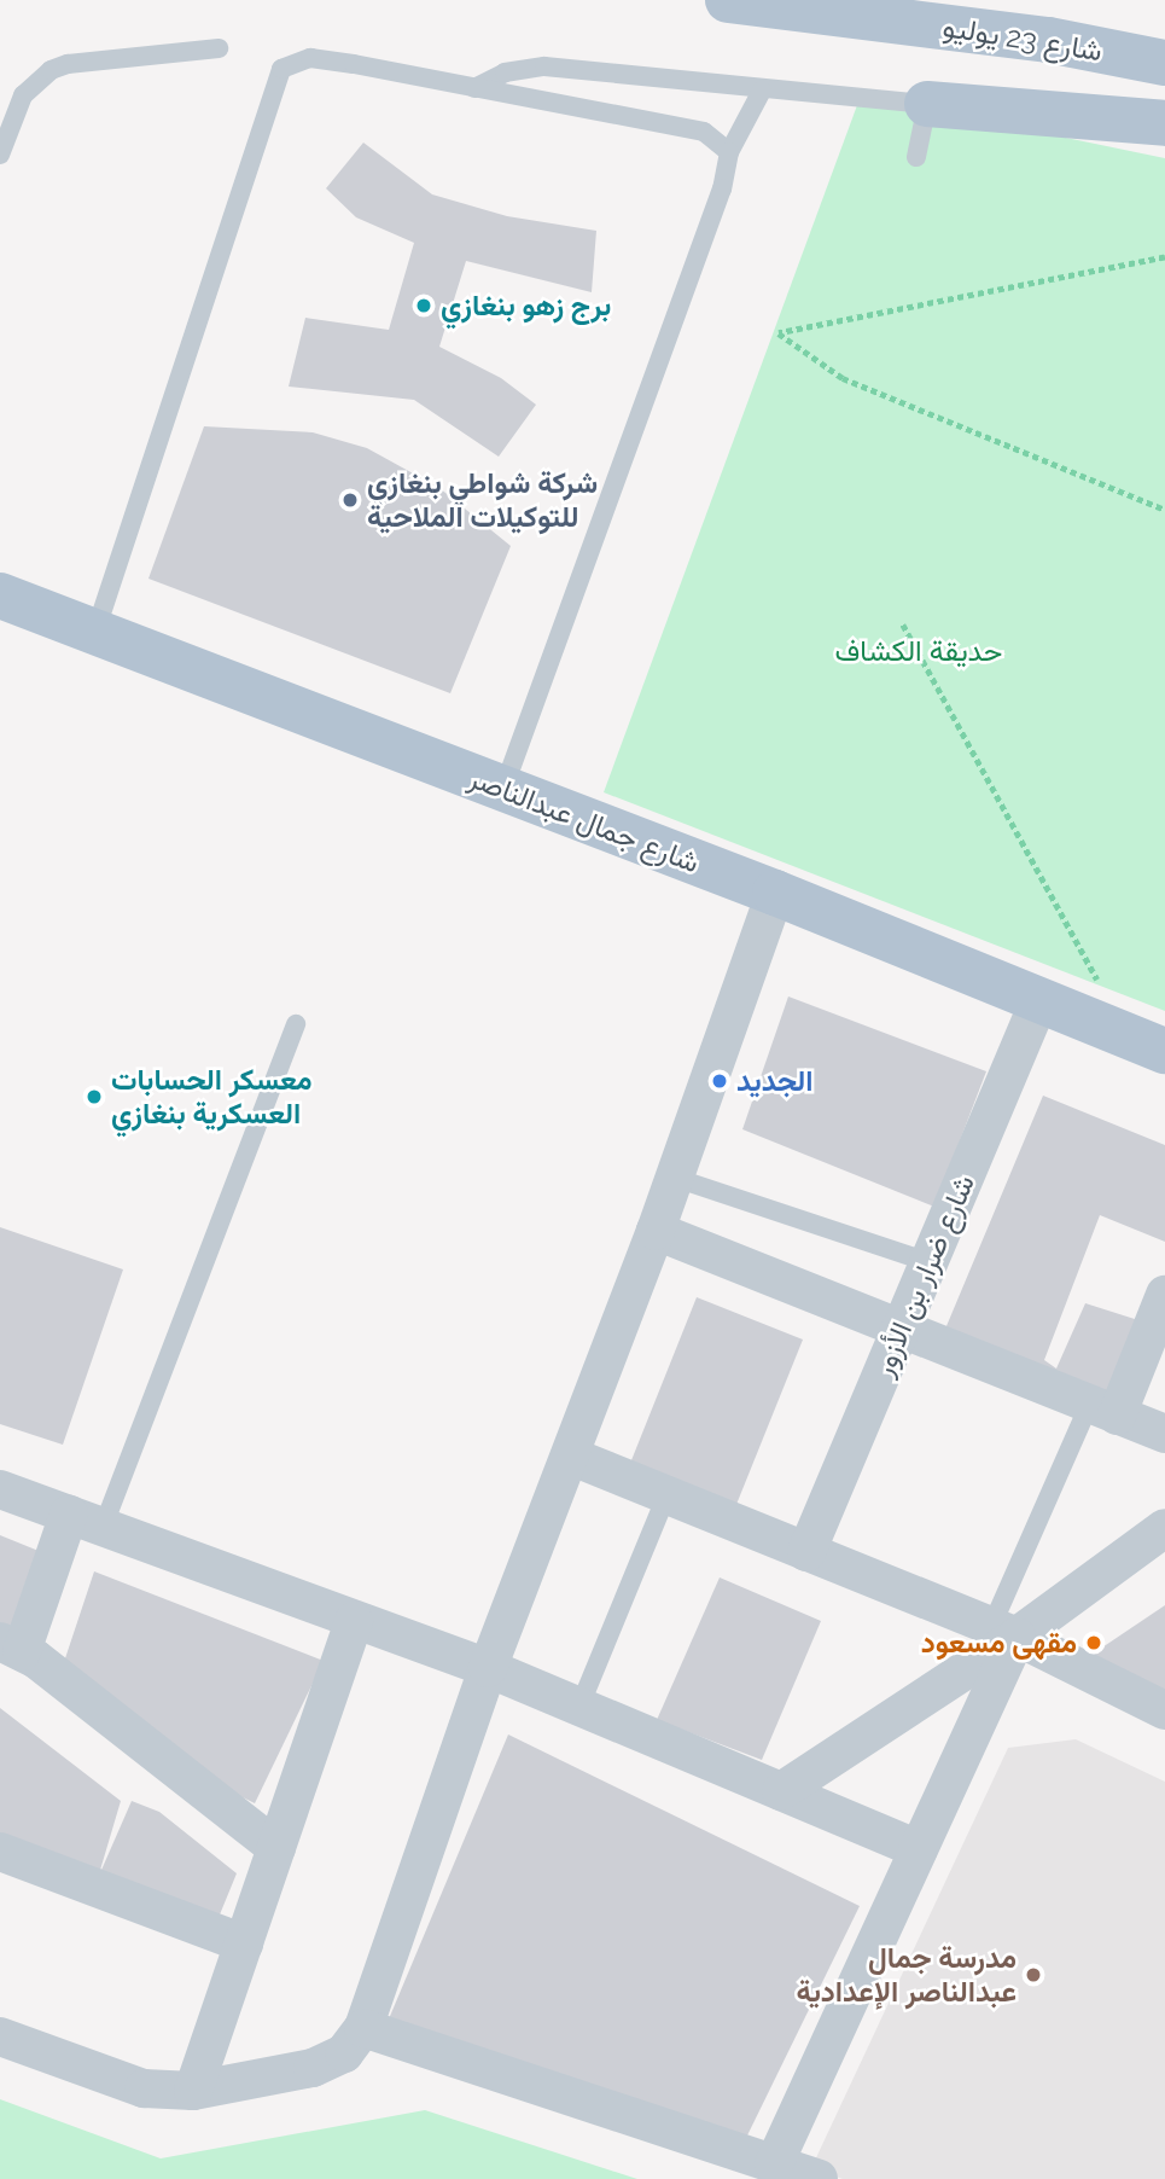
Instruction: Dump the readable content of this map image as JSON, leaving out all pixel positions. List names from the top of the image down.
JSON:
{
  "streets": {
    "main road": ["شارع 23 يوليو", "شارع جمال عبدالناصر"],
    "street": ["شارع ضرار بن الأزور"]
  },
  "crossings": [
    ["شارع جمال عبدالناصر", "شارع ضرار بن الأزور"]
  ],
  "parks": ["حديقة الكشاف"],
  "places": [
    "برج زهو بنغازي",
    "شركة شواطي بنغازي للتوكيلات الملاحية",
    "الجديد",
    "معسكر الحسابات العسكرية بنغازي",
    "مقهى مسعود",
    "مدرسة جمال عبدالناصر الإعدادية"
  ]
}
